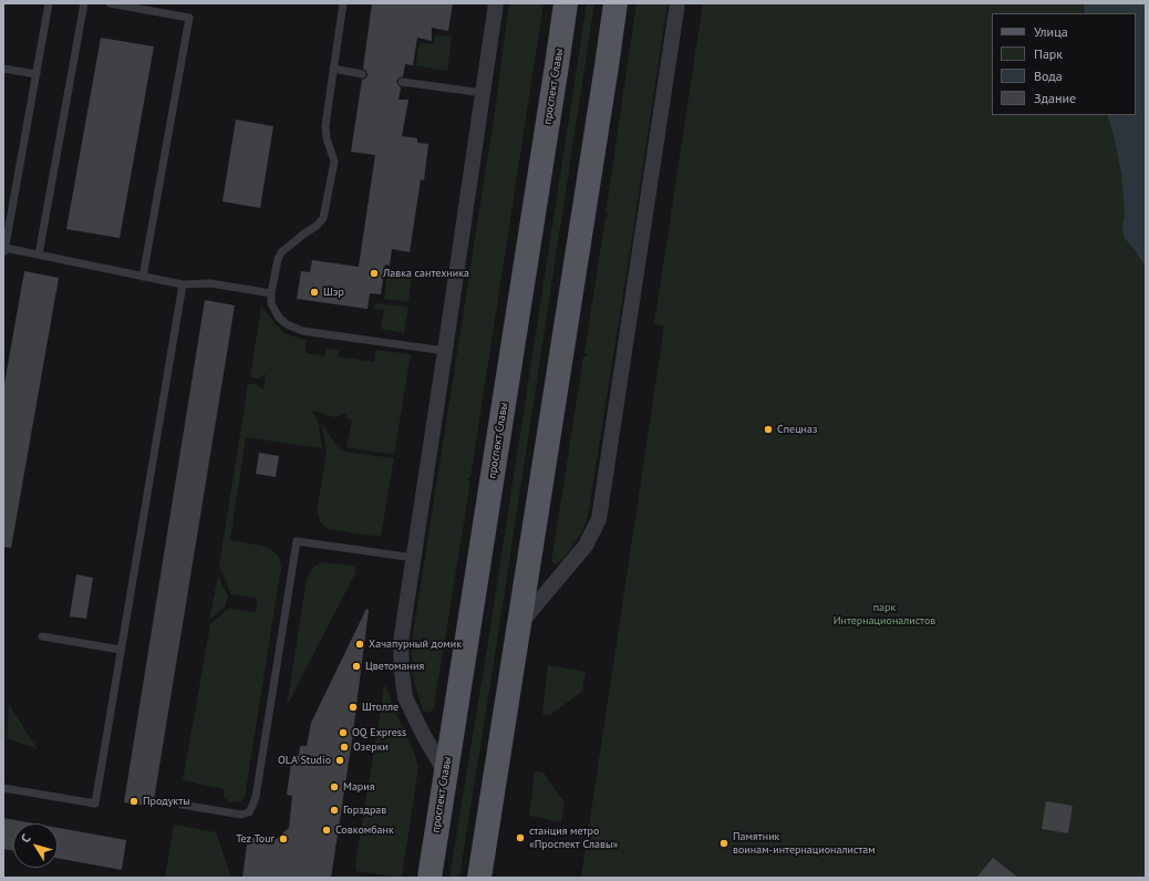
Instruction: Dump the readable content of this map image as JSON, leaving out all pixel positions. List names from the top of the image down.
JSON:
{
  "streets": {
    "main road": ["проспект Славы"]
  },
  "parks": ["парк Интернационалистов"],
  "places": [
    "Лавка сантехника",
    "Шэр",
    "Спецназ",
    "Хачапурный домик",
    "Цветомания",
    "Штолле",
    "OQ Express",
    "Озерки",
    "OLA Studio",
    "Мария",
    "Продукты",
    "Горздрав",
    "Совкомбанк",
    "станция метро «Проспект Славы»",
    "Tez Tour",
    "Памятник воинам-интернационалистам"
  ],
  "legend": [
    "Улица",
    "Парк",
    "Вода",
    "Здание"
  ],
  "north": "top left"
}
